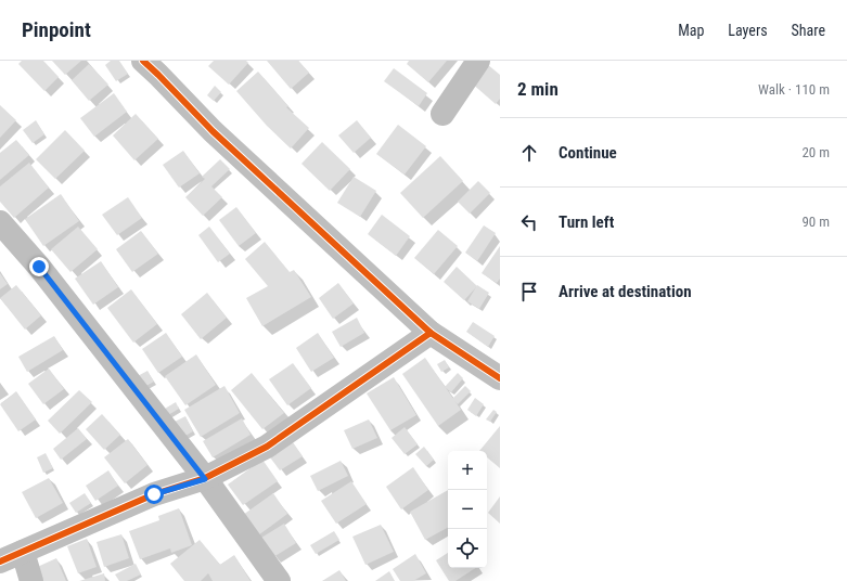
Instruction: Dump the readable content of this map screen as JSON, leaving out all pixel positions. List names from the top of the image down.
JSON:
{
  "page": {
    "header": "Pinpoint",
    "nav": ["Map", "Layers", "Share"],
    "heading": ["2 min", "Walk · 110 m"],
    "list": [
      ["Continue", "20 m"],
      ["Turn left", "90 m"],
      "Arrive at destination"
    ],
    "map_buttons": ["+", "−"]
  }
}
